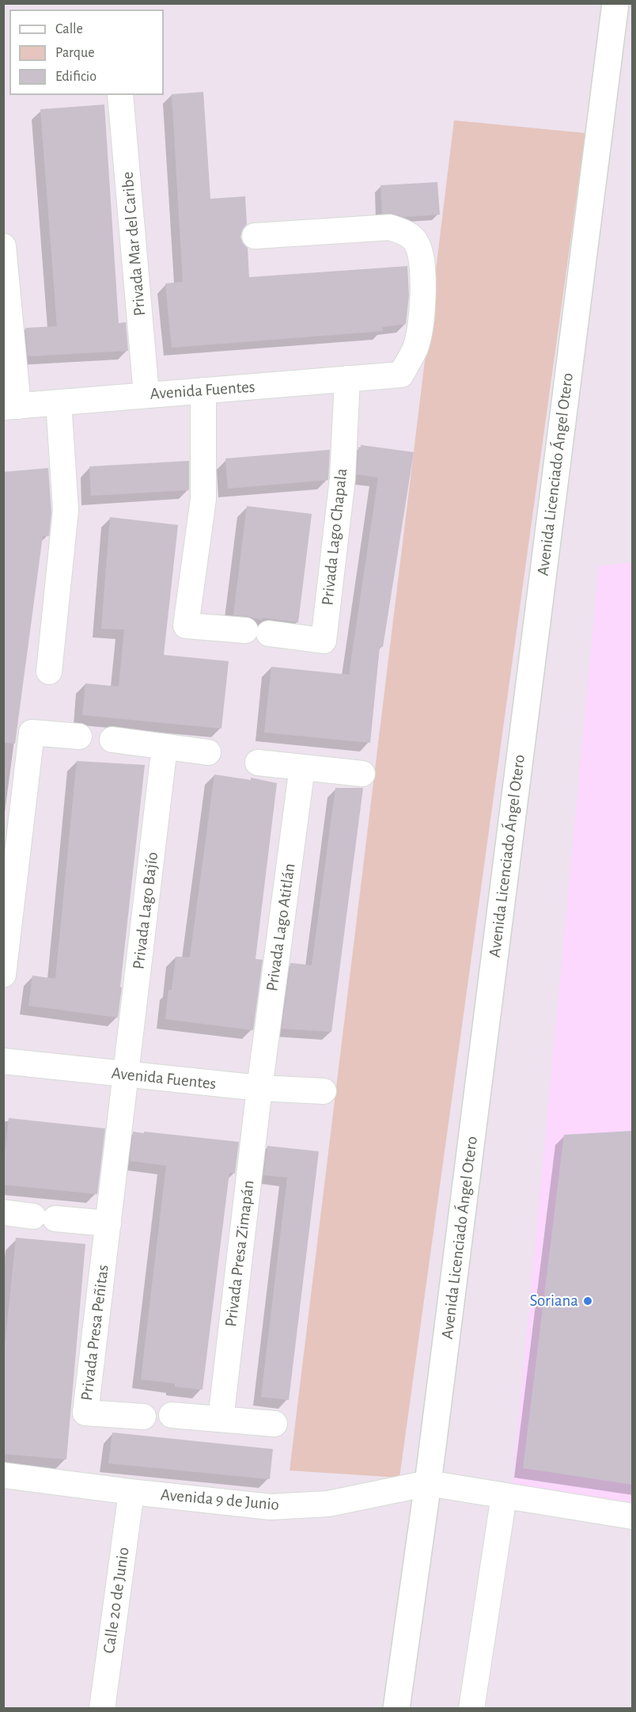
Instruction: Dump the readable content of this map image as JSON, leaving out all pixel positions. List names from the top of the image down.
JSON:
{
  "streets": {
    "main road": ["Avenida Licenciado Ángel Otero"],
    "street": [
      "Privada Mar del Caribe",
      "Avenida Fuentes",
      "Privada Lago Chapala",
      "Privada Lago Bajío",
      "Privada Lago Atitlán",
      "Privada Presa Zimapán",
      "Privada Presa Peñitas",
      "Avenida 9 de Junio",
      "Calle 20 de Junio"
    ]
  },
  "crossings": [
    ["Privada Mar del Caribe", "Avenida Fuentes"],
    ["Avenida Fuentes", "Privada Lago Chapala"],
    ["Avenida Fuentes", "Privada Lago Bajío"],
    ["Avenida Fuentes", "Privada Lago Atitlán"],
    ["Avenida Fuentes", "Privada Presa Zimapán"],
    ["Avenida Fuentes", "Privada Presa Peñitas"],
    ["Avenida Licenciado Ángel Otero", "Avenida 9 de Junio"],
    ["Privada Lago Bajío", "Privada Presa Peñitas"],
    ["Privada Lago Atitlán", "Privada Presa Zimapán"],
    ["Avenida 9 de Junio", "Calle 20 de Junio"]
  ],
  "places": ["Soriana"],
  "legend": ["Calle", "Parque", "Edificio"]
}
